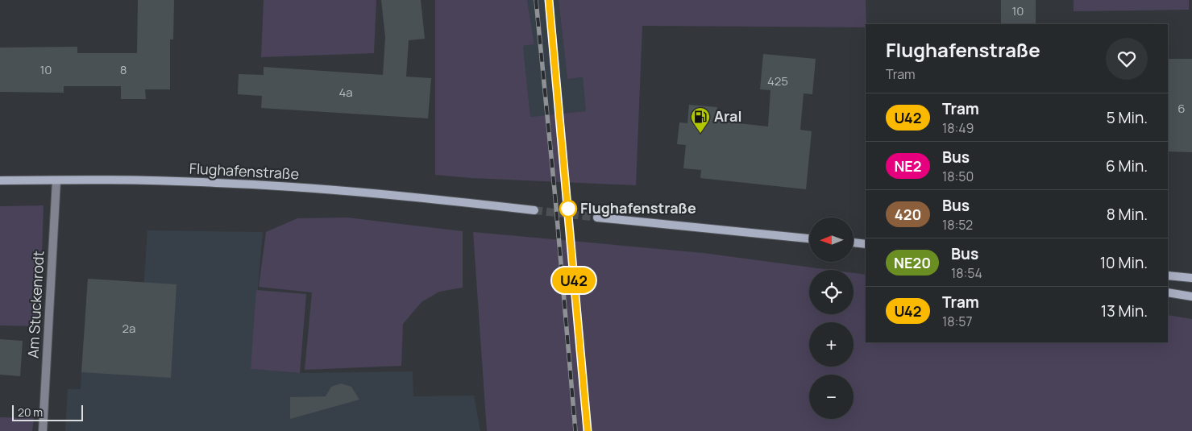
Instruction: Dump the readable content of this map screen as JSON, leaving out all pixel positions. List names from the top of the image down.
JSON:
{
  "streets": {
    "main road": ["Flughafenstraße"],
    "street": ["Am Stuckenrodt"]
  },
  "crossings": [
    ["Flughafenstraße", "Am Stuckenrodt"]
  ],
  "places": {
    "fuel station": ["Aral"],
    "other": ["Flughafenstraße"]
  },
  "lines": ["tram line U42"],
  "house_numbers": [
    "10",
    "10",
    "8",
    "425",
    "4a",
    "6",
    "2a"
  ],
  "scale_bar": "20 m",
  "north": "left",
  "page": {
    "on_map": "U42",
    "heading": ["Flughafenstraße", "Tram"],
    "list": [
      {
        "mark": "U42",
        "name": "Tram",
        "note": "18:49",
        "value": "5 Min."
      },
      {
        "mark": "NE2",
        "name": "Bus",
        "note": "18:50",
        "value": "6 Min."
      },
      {
        "mark": "420",
        "name": "Bus",
        "note": "18:52",
        "value": "8 Min."
      },
      {
        "mark": "NE20",
        "name": "Bus",
        "note": "18:54",
        "value": "10 Min."
      },
      {
        "mark": "U42",
        "name": "Tram",
        "note": "18:57",
        "value": "13 Min."
      }
    ],
    "map_buttons": ["+", "−"],
    "scale": "20 m"
  }
}
